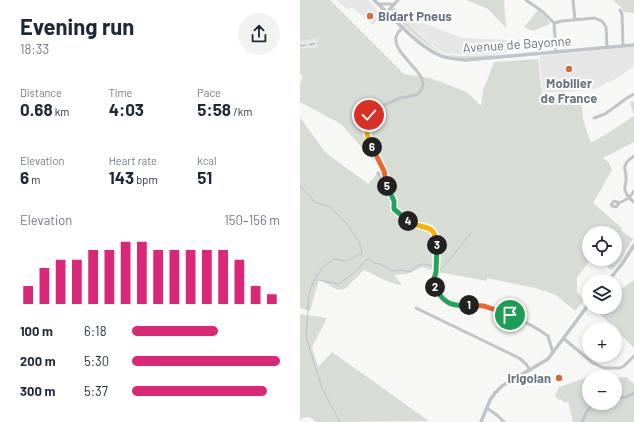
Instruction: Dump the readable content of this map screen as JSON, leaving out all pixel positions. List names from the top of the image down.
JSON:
{
  "streets": {
    "main road": ["Avenue de Bayonne"]
  },
  "places": ["Bidart Pneus", "Mobilier de France", "Irigoian"],
  "page": {
    "heading": ["Evening run", "18:33"],
    "stats": [
      ["Distance", "0.68 km"],
      ["Time", "4:03"],
      ["Pace", "5:58 /km"],
      ["Elevation", "6 m"],
      ["Heart rate", "143 bpm"],
      ["kcal", "51"]
    ],
    "pins": [
      "6",
      "5",
      "4",
      "3",
      "2",
      "1"
    ],
    "chart": ["Elevation", "150–156 m"],
    "map_buttons": ["+", "−"],
    "list": [
      {
        "name": "100 m",
        "note": "6:18"
      },
      {
        "name": "200 m",
        "note": "5:30"
      },
      {
        "name": "300 m",
        "note": "5:37"
      }
    ]
  }
}
